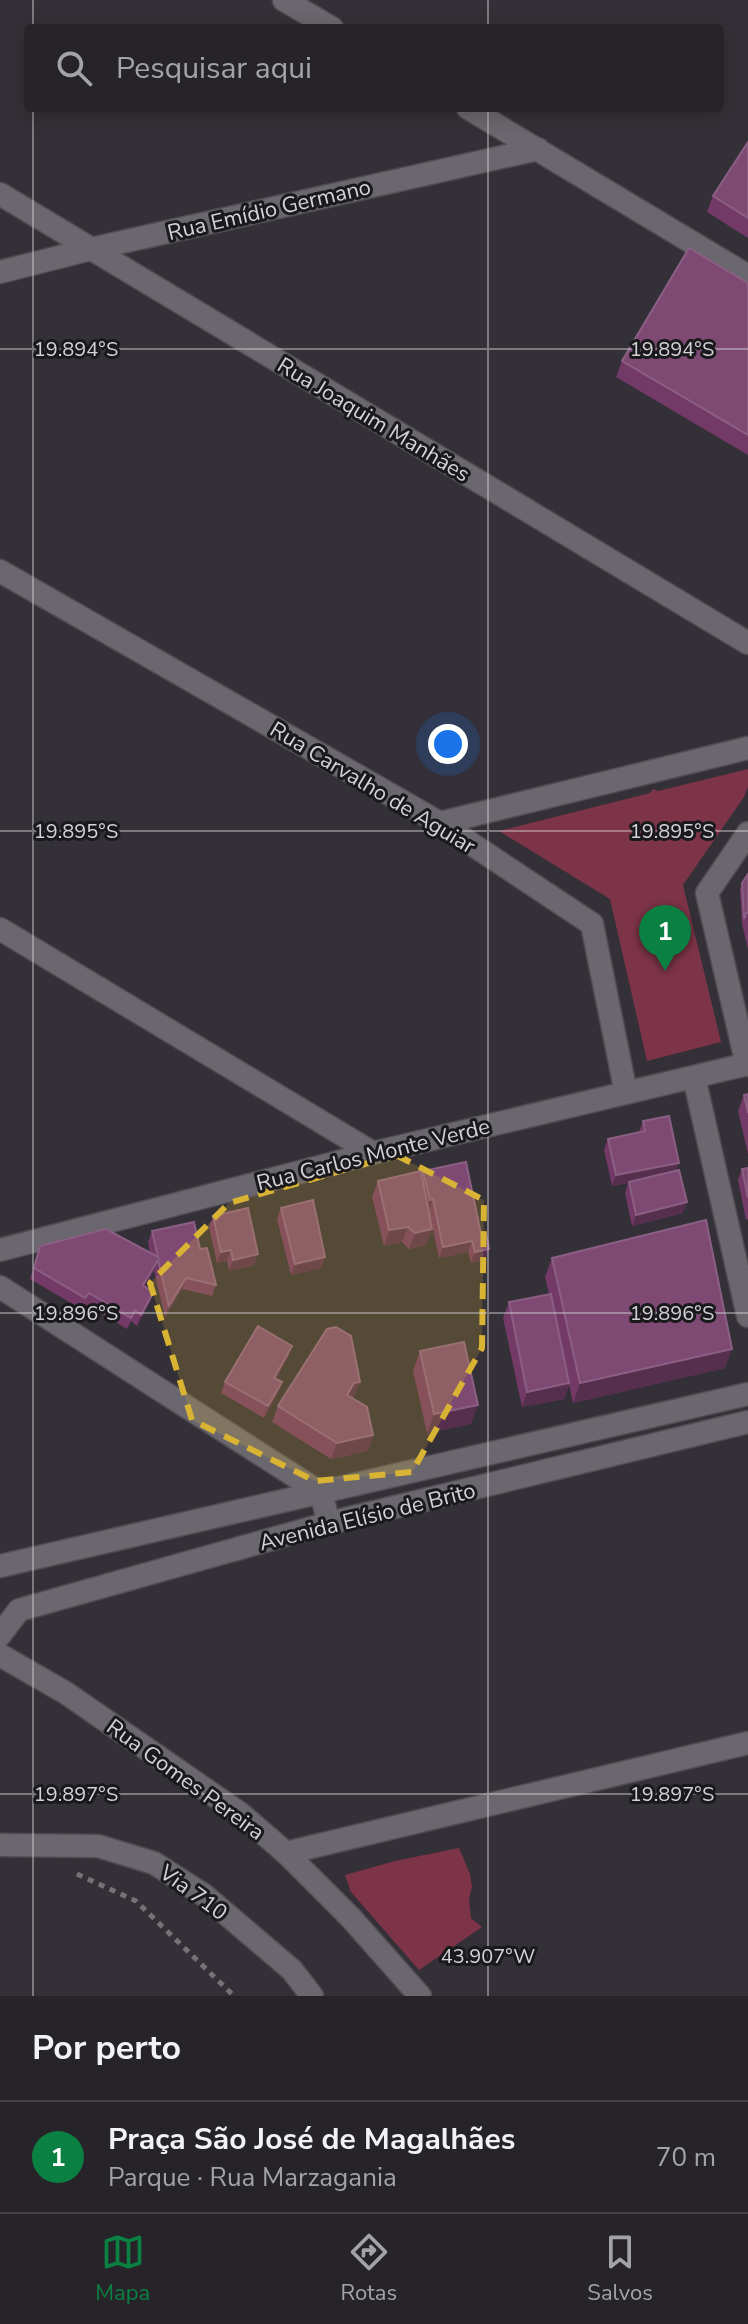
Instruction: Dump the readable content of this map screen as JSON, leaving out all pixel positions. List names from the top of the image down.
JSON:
{
  "streets": {
    "street": [
      "Rua Emídio Germano",
      "Rua Joaquim Manhães",
      "Rua Carvalho de Aguiar",
      "Rua Carlos Monte Verde",
      "Avenida Elísio de Brito",
      "Rua Gomes Pereira",
      "Via 710"
    ]
  },
  "crossings": [
    ["Rua Emídio Germano", "Rua Joaquim Manhães"],
    ["Rua Carvalho de Aguiar", "Rua Carlos Monte Verde"]
  ],
  "page": {
    "search": "Pesquisar aqui",
    "pins": "1",
    "heading": "Por perto",
    "list": [
      {
        "mark": "1",
        "name": "Praça São José de Magalhães",
        "note": "Parque · Rua Marzagania",
        "value": "70 m"
      }
    ],
    "nav": ["Mapa", "Rotas", "Salvos"]
  },
  "coordinates": [
    "19.894°S",
    "19.895°S",
    "19.896°S",
    "19.897°S",
    "43.907°W"
  ]
}
